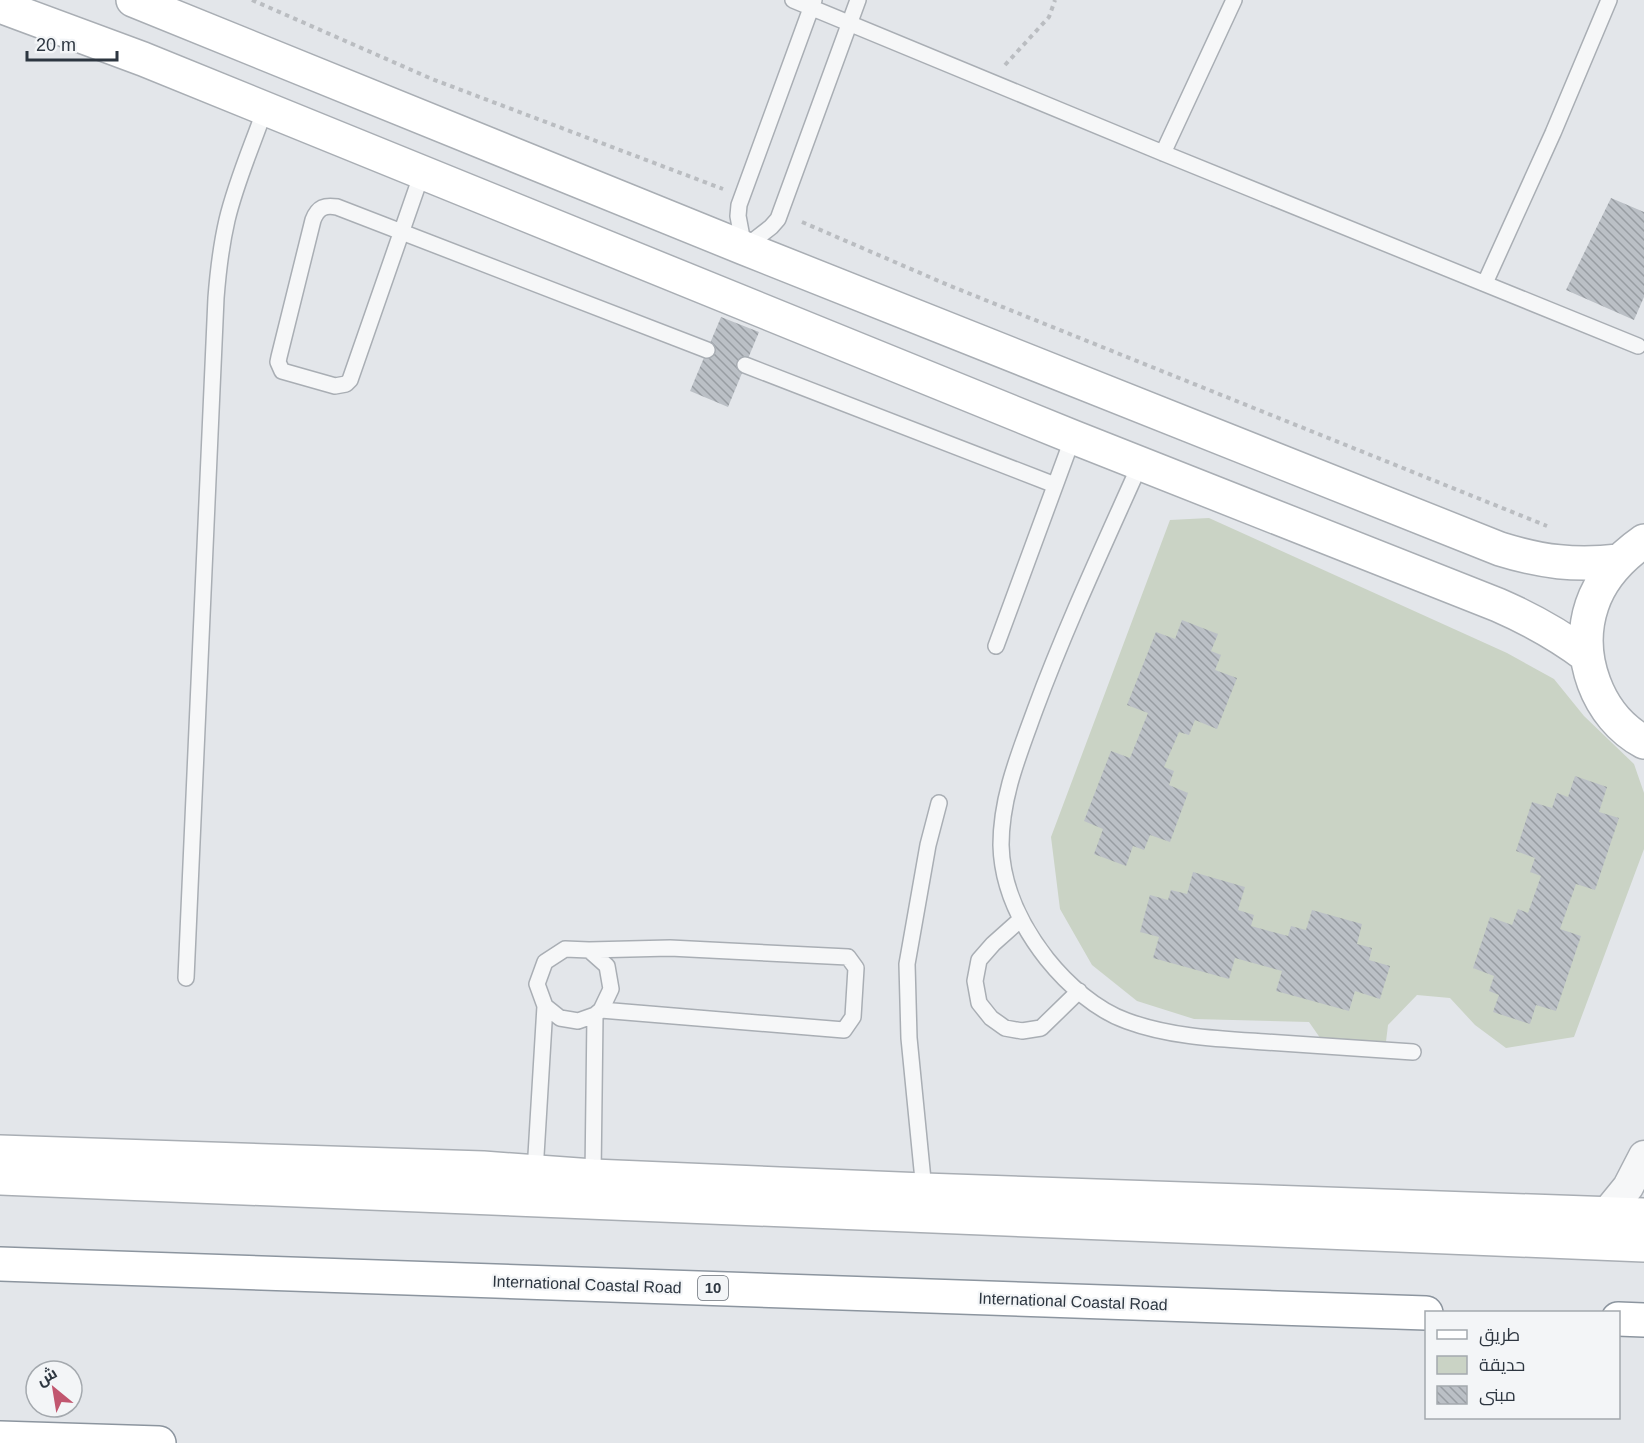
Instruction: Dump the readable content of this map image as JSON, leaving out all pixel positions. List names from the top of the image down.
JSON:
{
  "streets": {
    "main road": ["International Coastal Road", "10"]
  },
  "legend": ["طريق", "حديقة", "مبنى"],
  "scale_bar": "20 m",
  "north": "top left"
}
